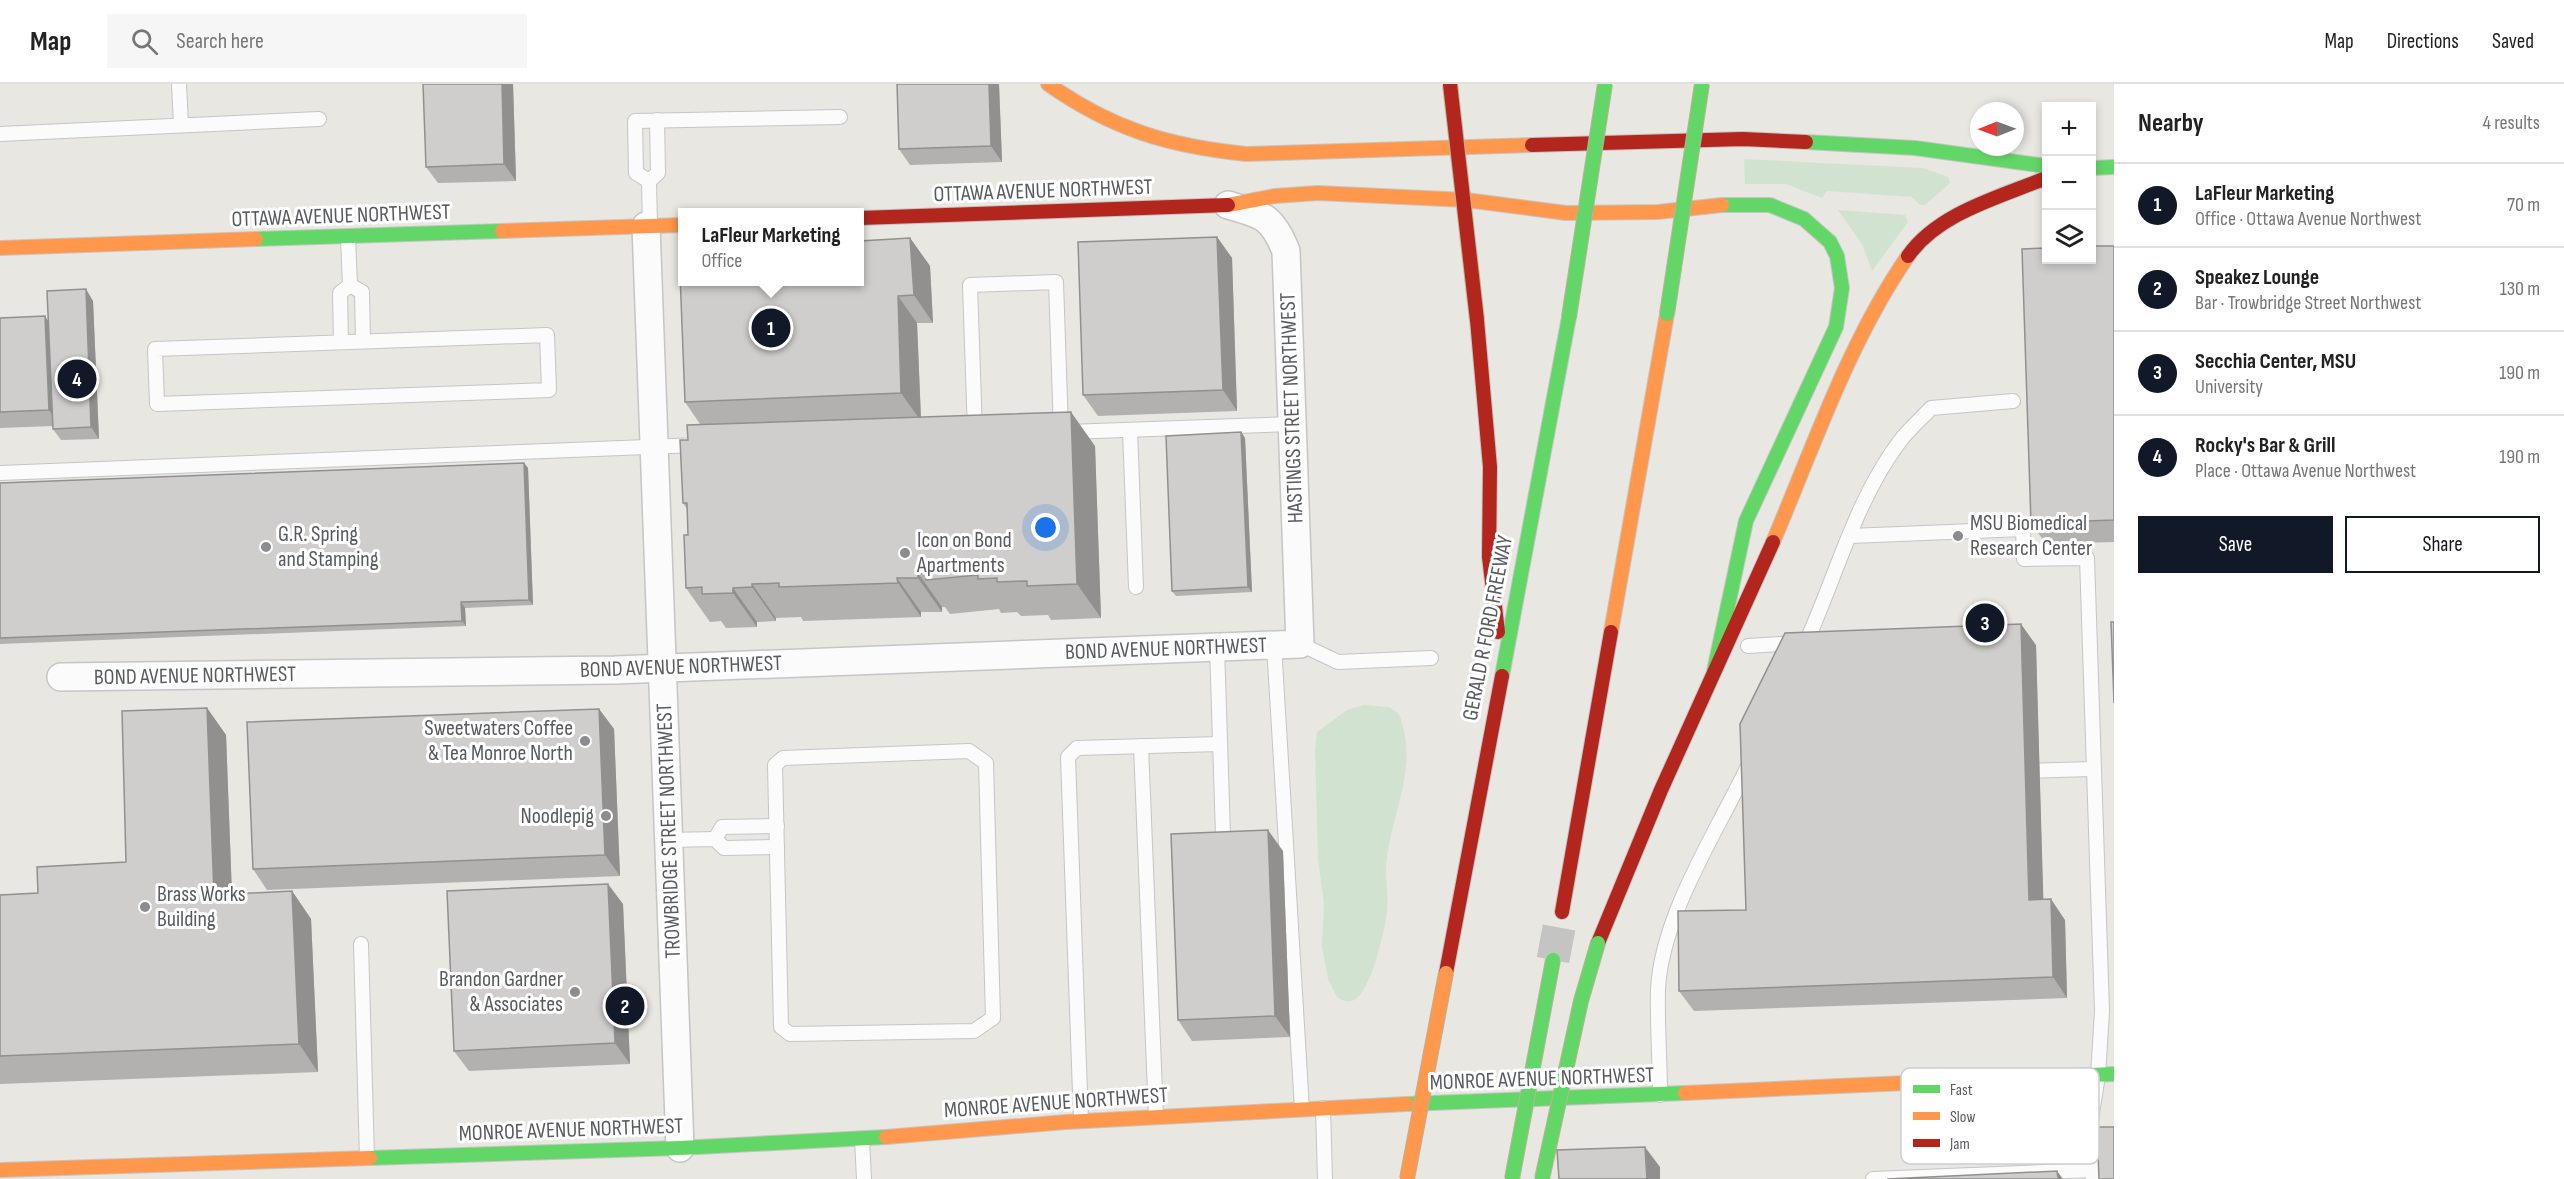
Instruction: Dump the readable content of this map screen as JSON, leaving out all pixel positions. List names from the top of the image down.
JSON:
{
  "streets": {
    "main road": ["OTTAWA AVENUE NORTHWEST", "GERALD R FORD FREEWAY", "MONROE AVENUE NORTHWEST"],
    "street": ["HASTINGS STREET NORTHWEST", "BOND AVENUE NORTHWEST", "TROWBRIDGE STREET NORTHWEST"]
  },
  "crossings": [
    ["OTTAWA AVENUE NORTHWEST", "HASTINGS STREET NORTHWEST"],
    ["OTTAWA AVENUE NORTHWEST", "TROWBRIDGE STREET NORTHWEST"],
    ["HASTINGS STREET NORTHWEST", "BOND AVENUE NORTHWEST"],
    ["BOND AVENUE NORTHWEST", "TROWBRIDGE STREET NORTHWEST"],
    ["TROWBRIDGE STREET NORTHWEST", "MONROE AVENUE NORTHWEST"]
  ],
  "places": [
    "MSU Biomedical Research Center",
    "G.R. Spring and Stamping",
    "Icon on Bond Apartments",
    "Sweetwaters Coffee & Tea Monroe North",
    "Noodlepig",
    "Brass Works Building",
    "Brandon Gardner & Associates"
  ],
  "legend": ["Fast", "Slow", "Jam"],
  "north": "left",
  "page": {
    "header": "Map",
    "search": "Search here",
    "nav": ["Map", "Directions", "Saved"],
    "heading": ["Nearby", "4 results"],
    "map_buttons": ["+", "−"],
    "list": [
      {
        "mark": "1",
        "name": "LaFleur Marketing",
        "note": "Office · Ottawa Avenue Northwest",
        "value": "70 m"
      },
      {
        "mark": "2",
        "name": "Speakez Lounge",
        "note": "Bar · Trowbridge Street Northwest",
        "value": "130 m"
      },
      {
        "mark": "3",
        "name": "Secchia Center, MSU",
        "note": "University",
        "value": "190 m"
      },
      {
        "mark": "4",
        "name": "Rocky's Bar & Grill",
        "note": "Place · Ottawa Avenue Northwest",
        "value": "190 m"
      }
    ],
    "popup": ["LaFleur Marketing", "Office"],
    "pins": [
      "1",
      "4",
      "3",
      "2"
    ],
    "buttons": ["Save", "Share"]
  }
}
